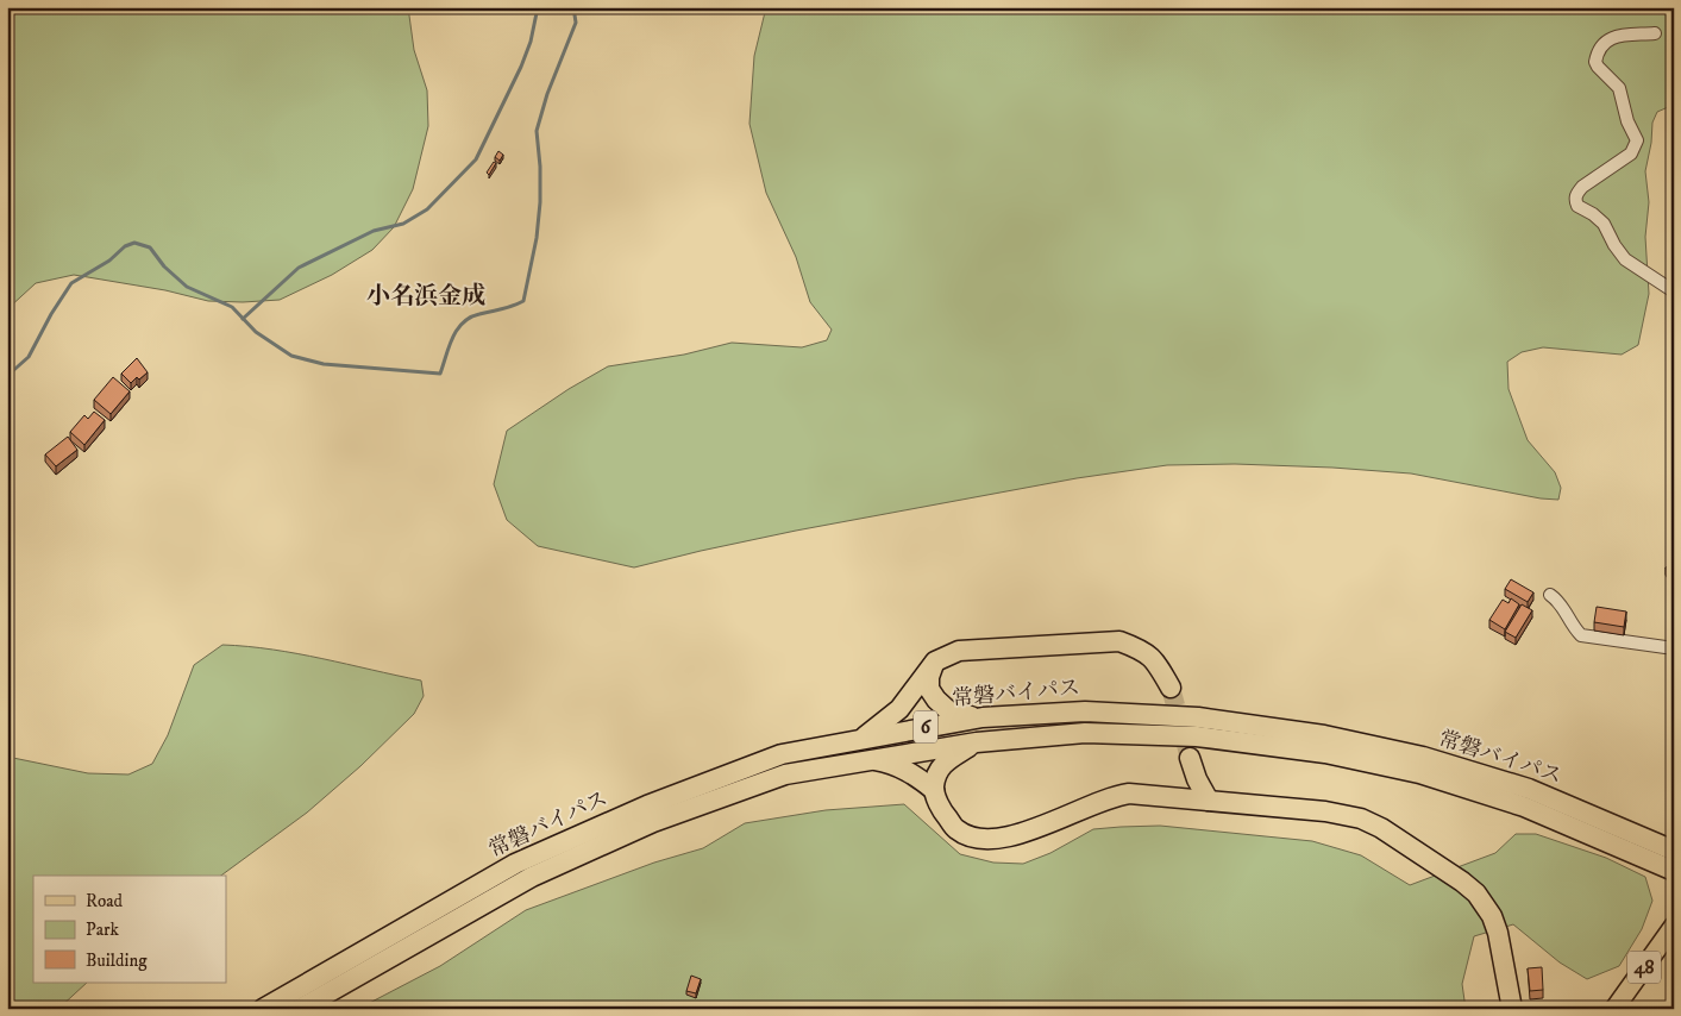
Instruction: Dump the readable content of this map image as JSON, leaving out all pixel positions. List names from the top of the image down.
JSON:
{
  "streets": {
    "highway": ["常磐バイパス", "6"],
    "main road": ["48"]
  },
  "districts": ["小名浜金成"],
  "legend": ["Road", "Park", "Building"]
}
